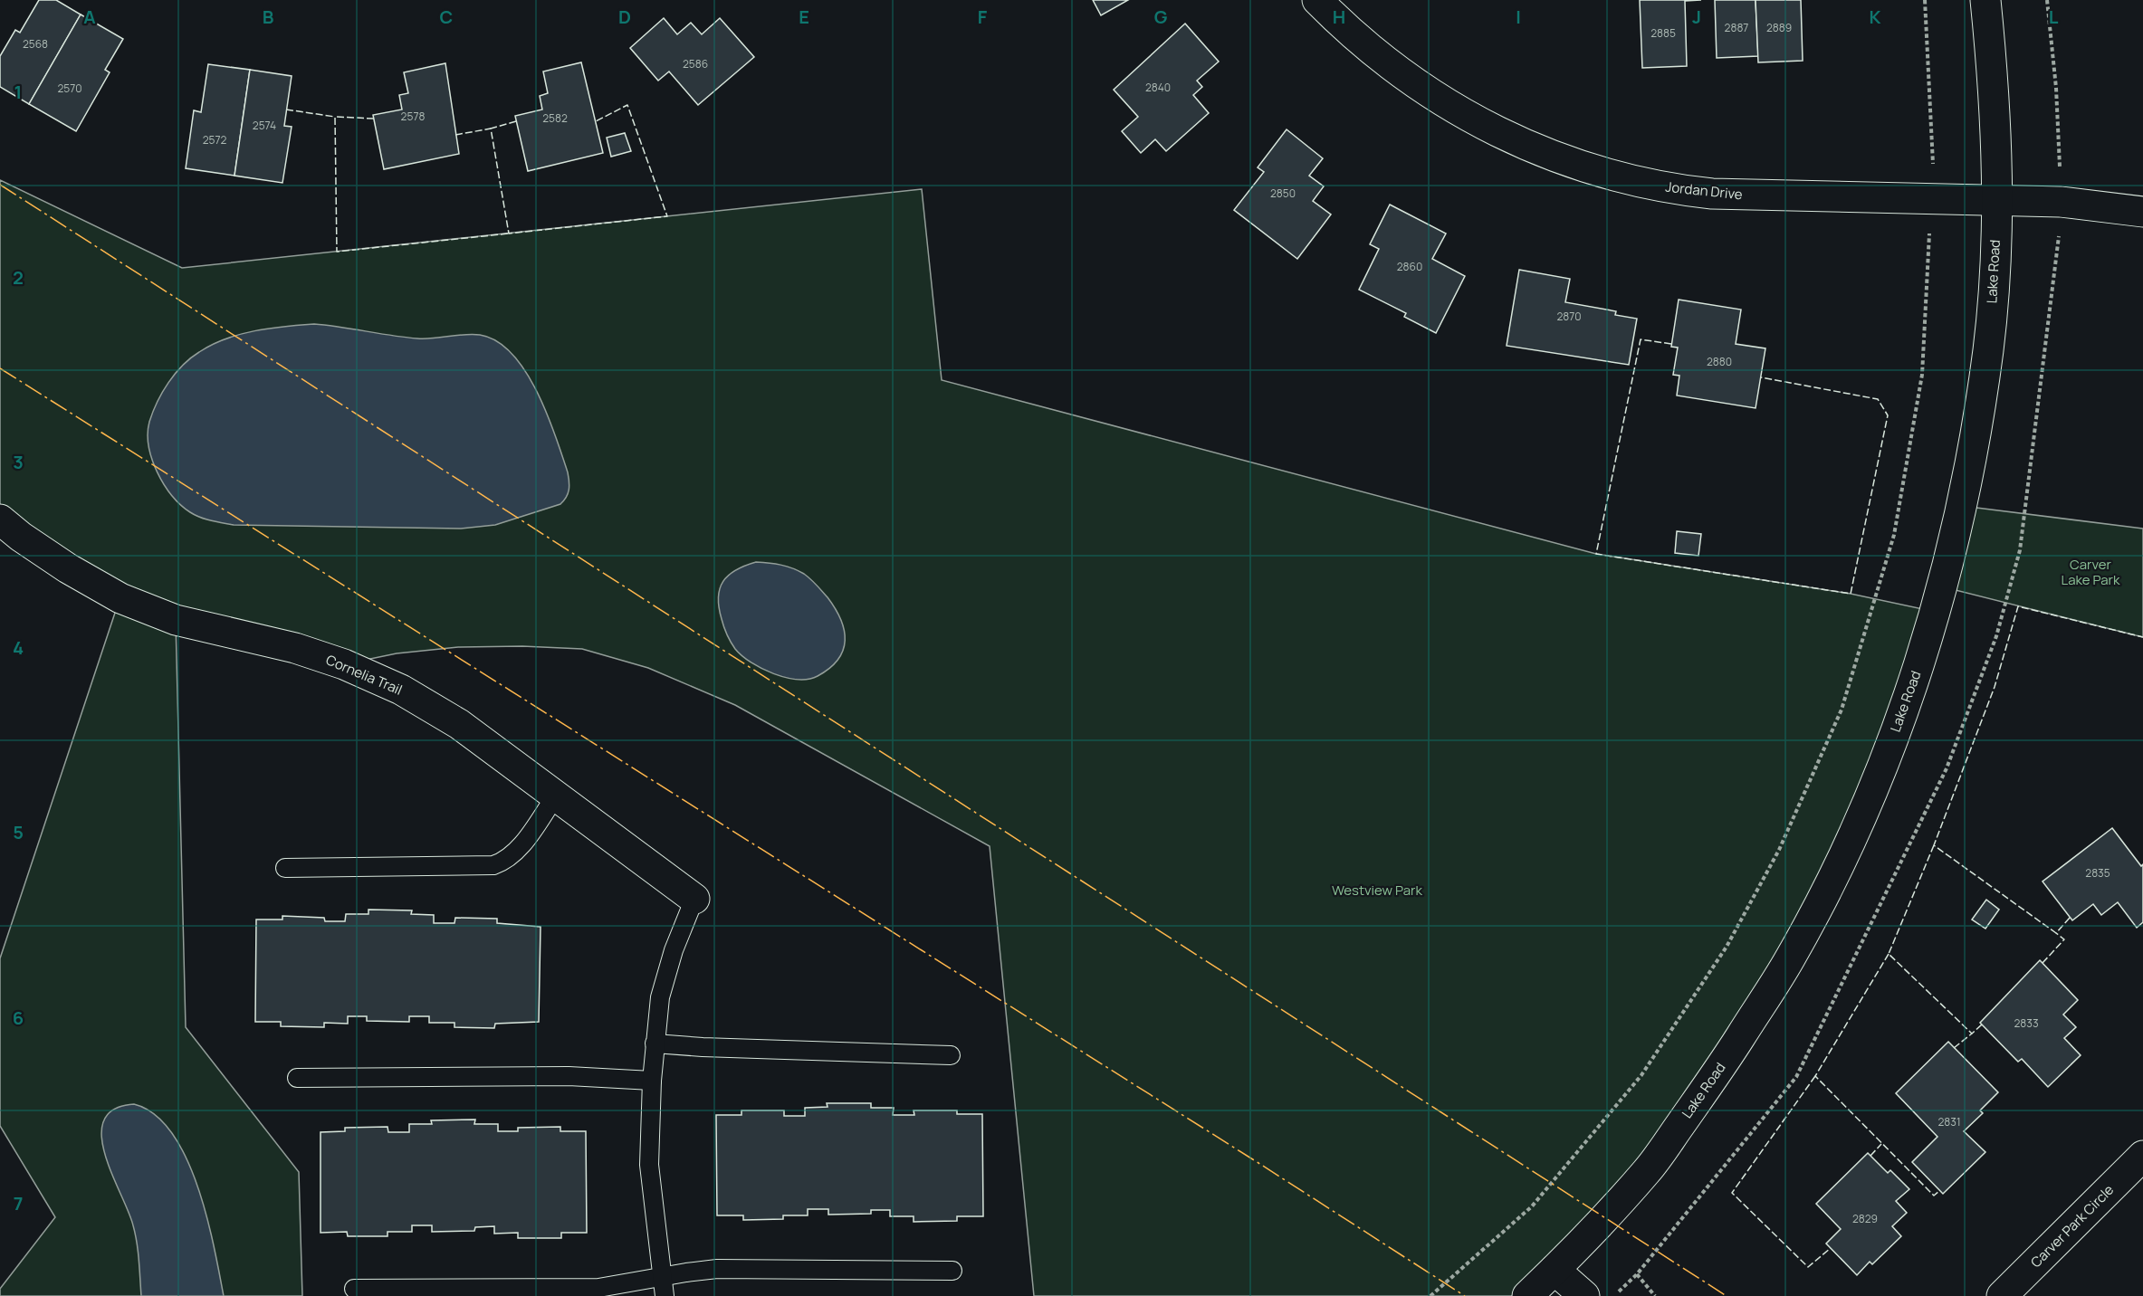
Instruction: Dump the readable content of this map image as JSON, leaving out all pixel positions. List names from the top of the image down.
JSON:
{
  "streets": {
    "street": [
      "Jordan Drive",
      "Lake Road",
      "Cornelia Trail",
      "Carver Park Circle"
    ]
  },
  "crossings": [
    ["Jordan Drive", "Lake Road"]
  ],
  "parks": ["Carver Lake Park", "Westview Park"],
  "house_numbers": [
    "2887",
    "2889",
    "2885",
    "2568",
    "2586",
    "2840",
    "2570",
    "2578",
    "2582",
    "2574",
    "2572",
    "2850",
    "2860",
    "2870",
    "2880",
    "2835",
    "2833",
    "2831",
    "2829"
  ],
  "grid": {
    "columns": [
      "A",
      "B",
      "C",
      "D",
      "E",
      "F",
      "G",
      "H",
      "I",
      "J",
      "K",
      "L"
    ],
    "rows": [
      "1",
      "2",
      "3",
      "4",
      "5",
      "6",
      "7"
    ]
  }
}
